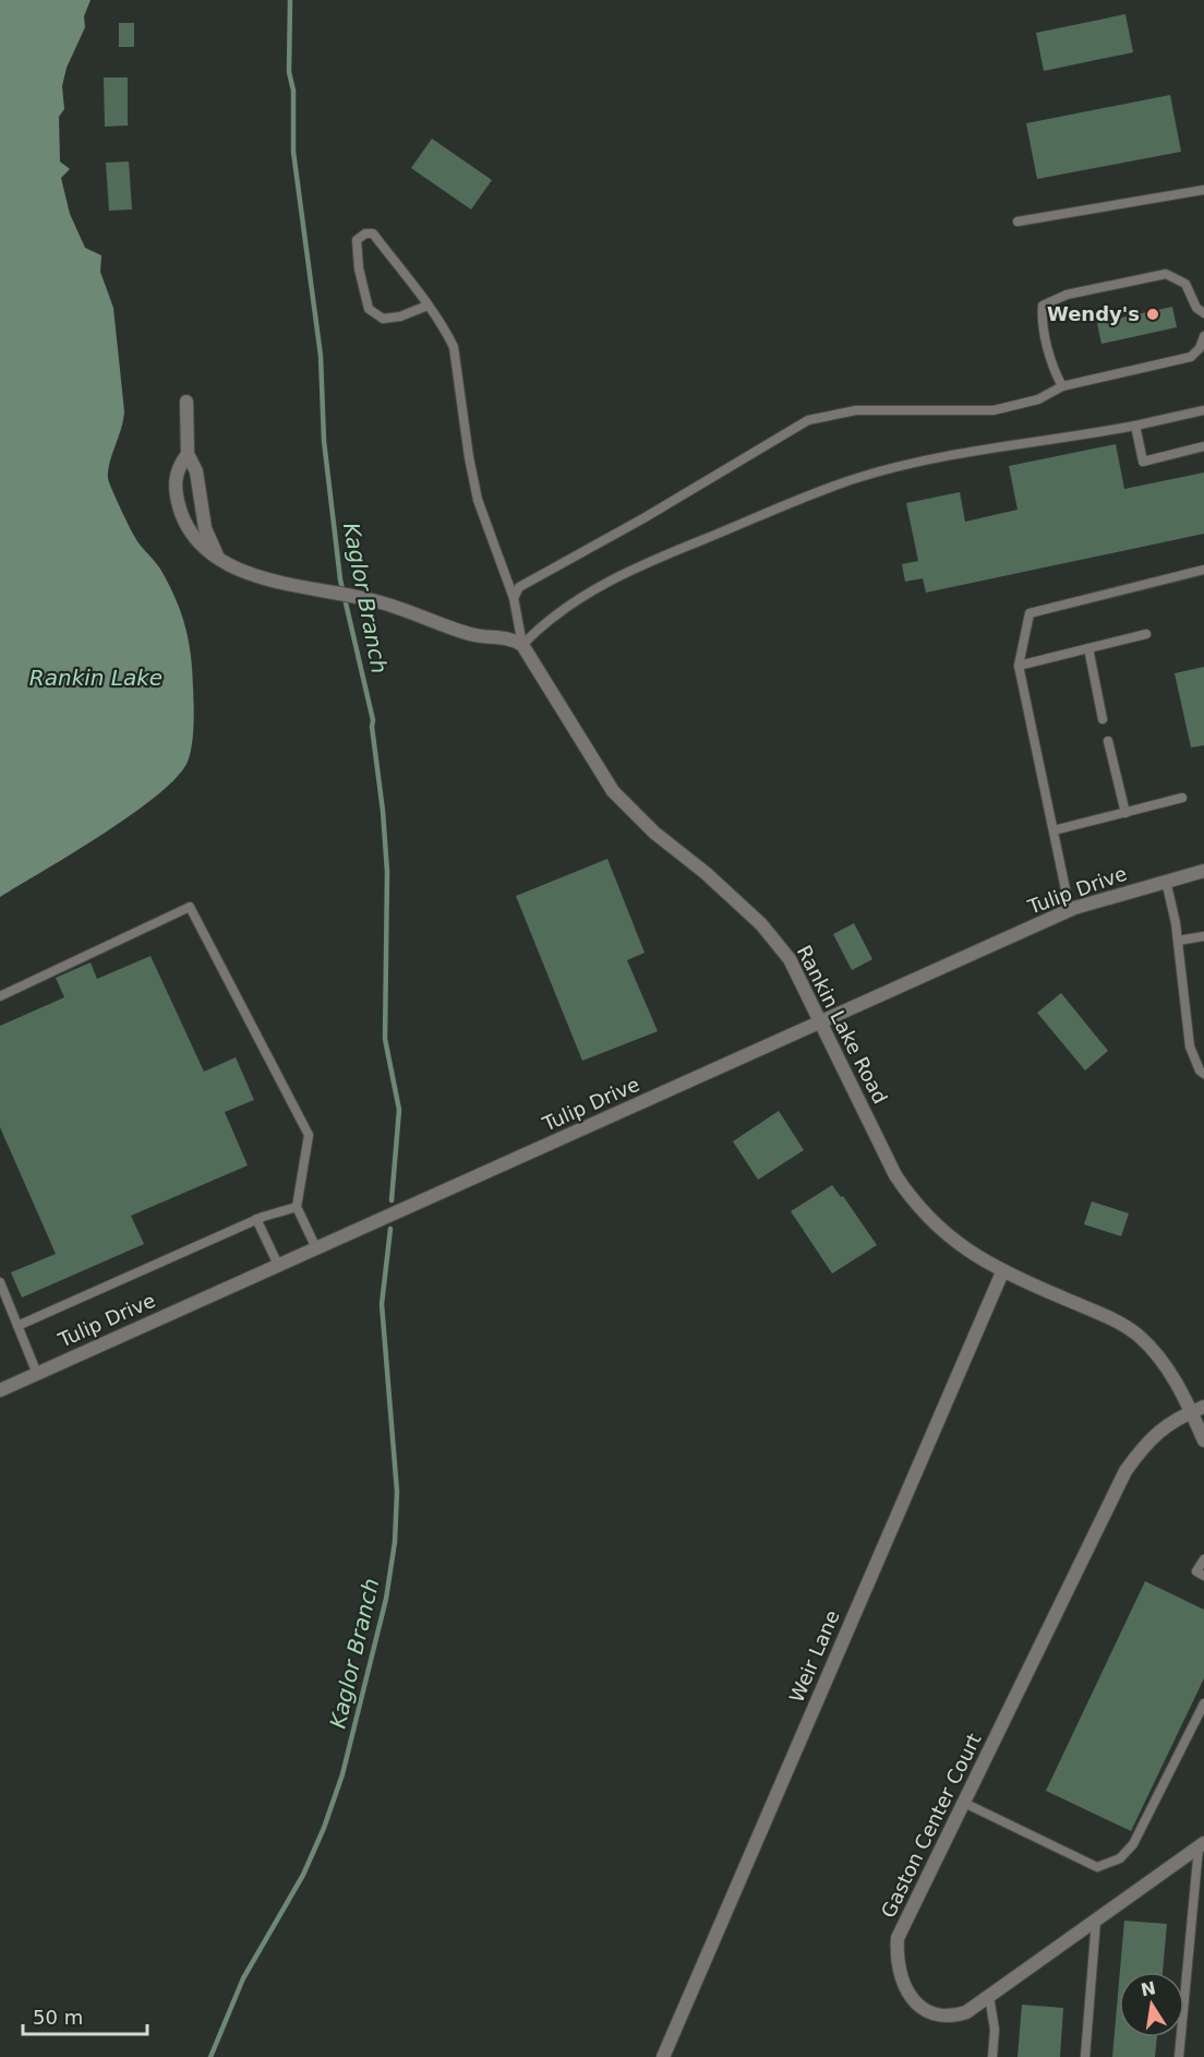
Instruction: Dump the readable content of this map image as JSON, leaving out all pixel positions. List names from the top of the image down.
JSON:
{
  "streets": {
    "street": [
      "Tulip Drive",
      "Rankin Lake Road",
      "Weir Lane",
      "Gaston Center Court"
    ]
  },
  "crossings": [
    ["Tulip Drive", "Rankin Lake Road"],
    ["Rankin Lake Road", "Weir Lane"],
    ["Rankin Lake Road", "Gaston Center Court"]
  ],
  "water": ["Kaglor Branch", "Rankin Lake"],
  "places": ["Wendy's"],
  "scale_bar": "50 m",
  "north": "top"
}
